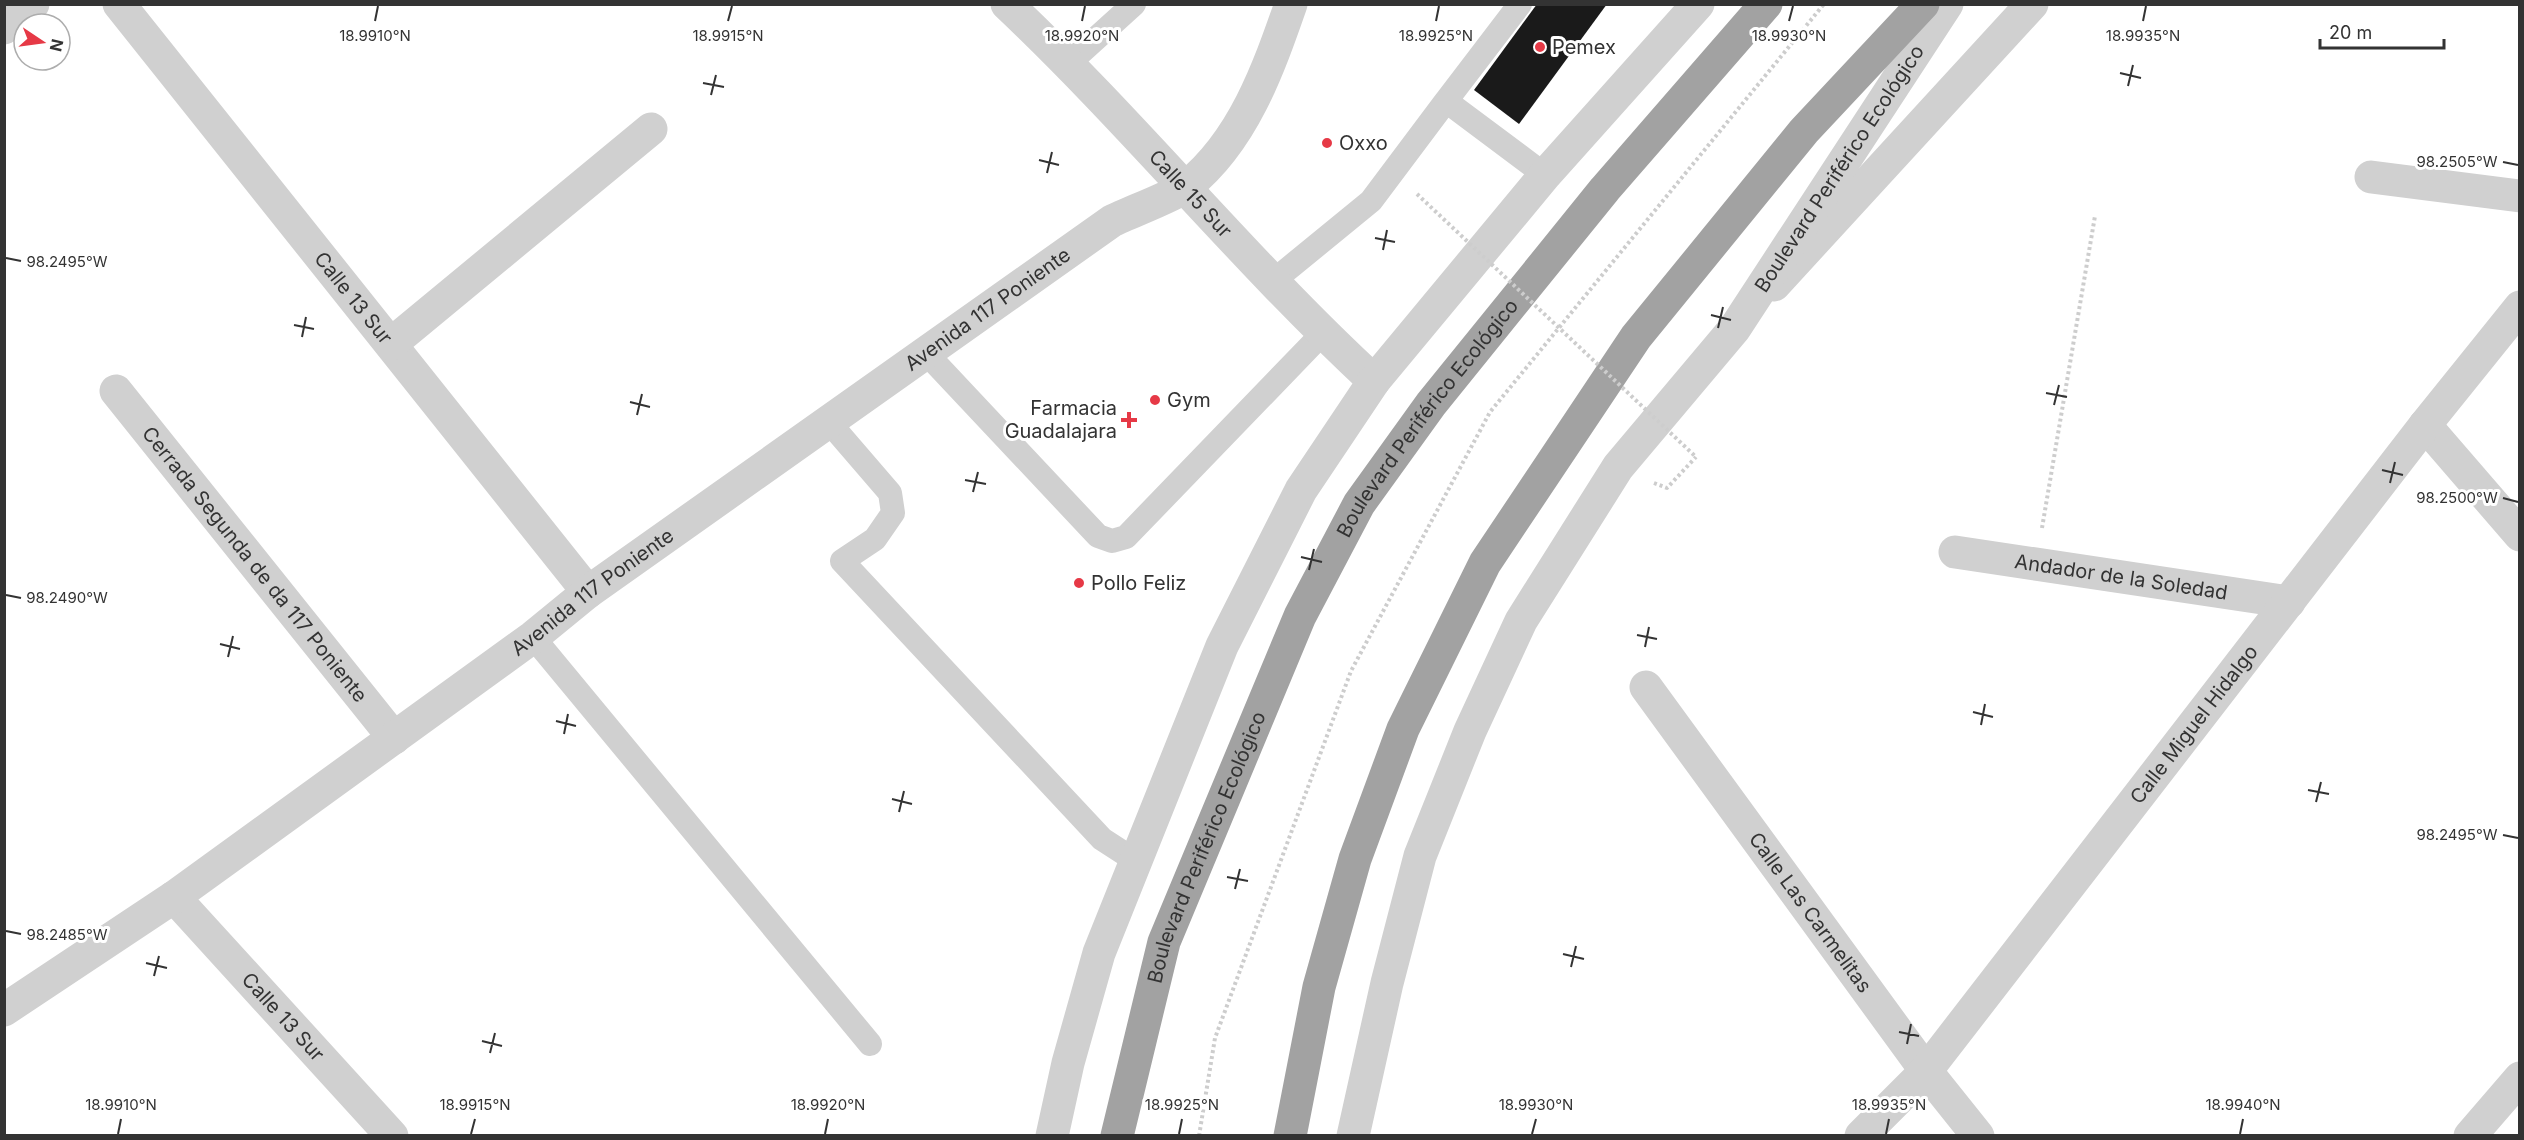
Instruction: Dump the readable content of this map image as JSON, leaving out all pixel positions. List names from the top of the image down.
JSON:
{
  "streets": {
    "highway": ["Boulevard Periférico Ecológico"],
    "street": [
      "Calle 15 Sur",
      "Calle 13 Sur",
      "Avenida 117 Poniente",
      "Cerrada Segunda de da 117 Poniente",
      "Andador de la Soledad",
      "Calle Miguel Hidalgo",
      "Calle Las Carmelitas"
    ]
  },
  "crossings": [
    ["Calle 15 Sur", "Avenida 117 Poniente"],
    ["Calle 13 Sur", "Avenida 117 Poniente"],
    ["Avenida 117 Poniente", "Cerrada Segunda de da 117 Poniente"],
    ["Andador de la Soledad", "Calle Miguel Hidalgo"],
    ["Calle Miguel Hidalgo", "Calle Las Carmelitas"]
  ],
  "places": {
    "other": [
      "Pemex",
      "Oxxo",
      "Gym",
      "Pollo Feliz"
    ],
    "health": ["Farmacia Guadalajara"]
  },
  "scale_bar": "20 m",
  "north": "right",
  "coordinates": [
    "18.9910°N",
    "18.9915°N",
    "18.9920°N",
    "18.9925°N",
    "18.9935°N",
    "18.9930°N",
    "98.2505°W",
    "98.2495°W",
    "98.2500°W",
    "98.2490°W",
    "98.2485°W",
    "18.9940°N"
  ]
}
